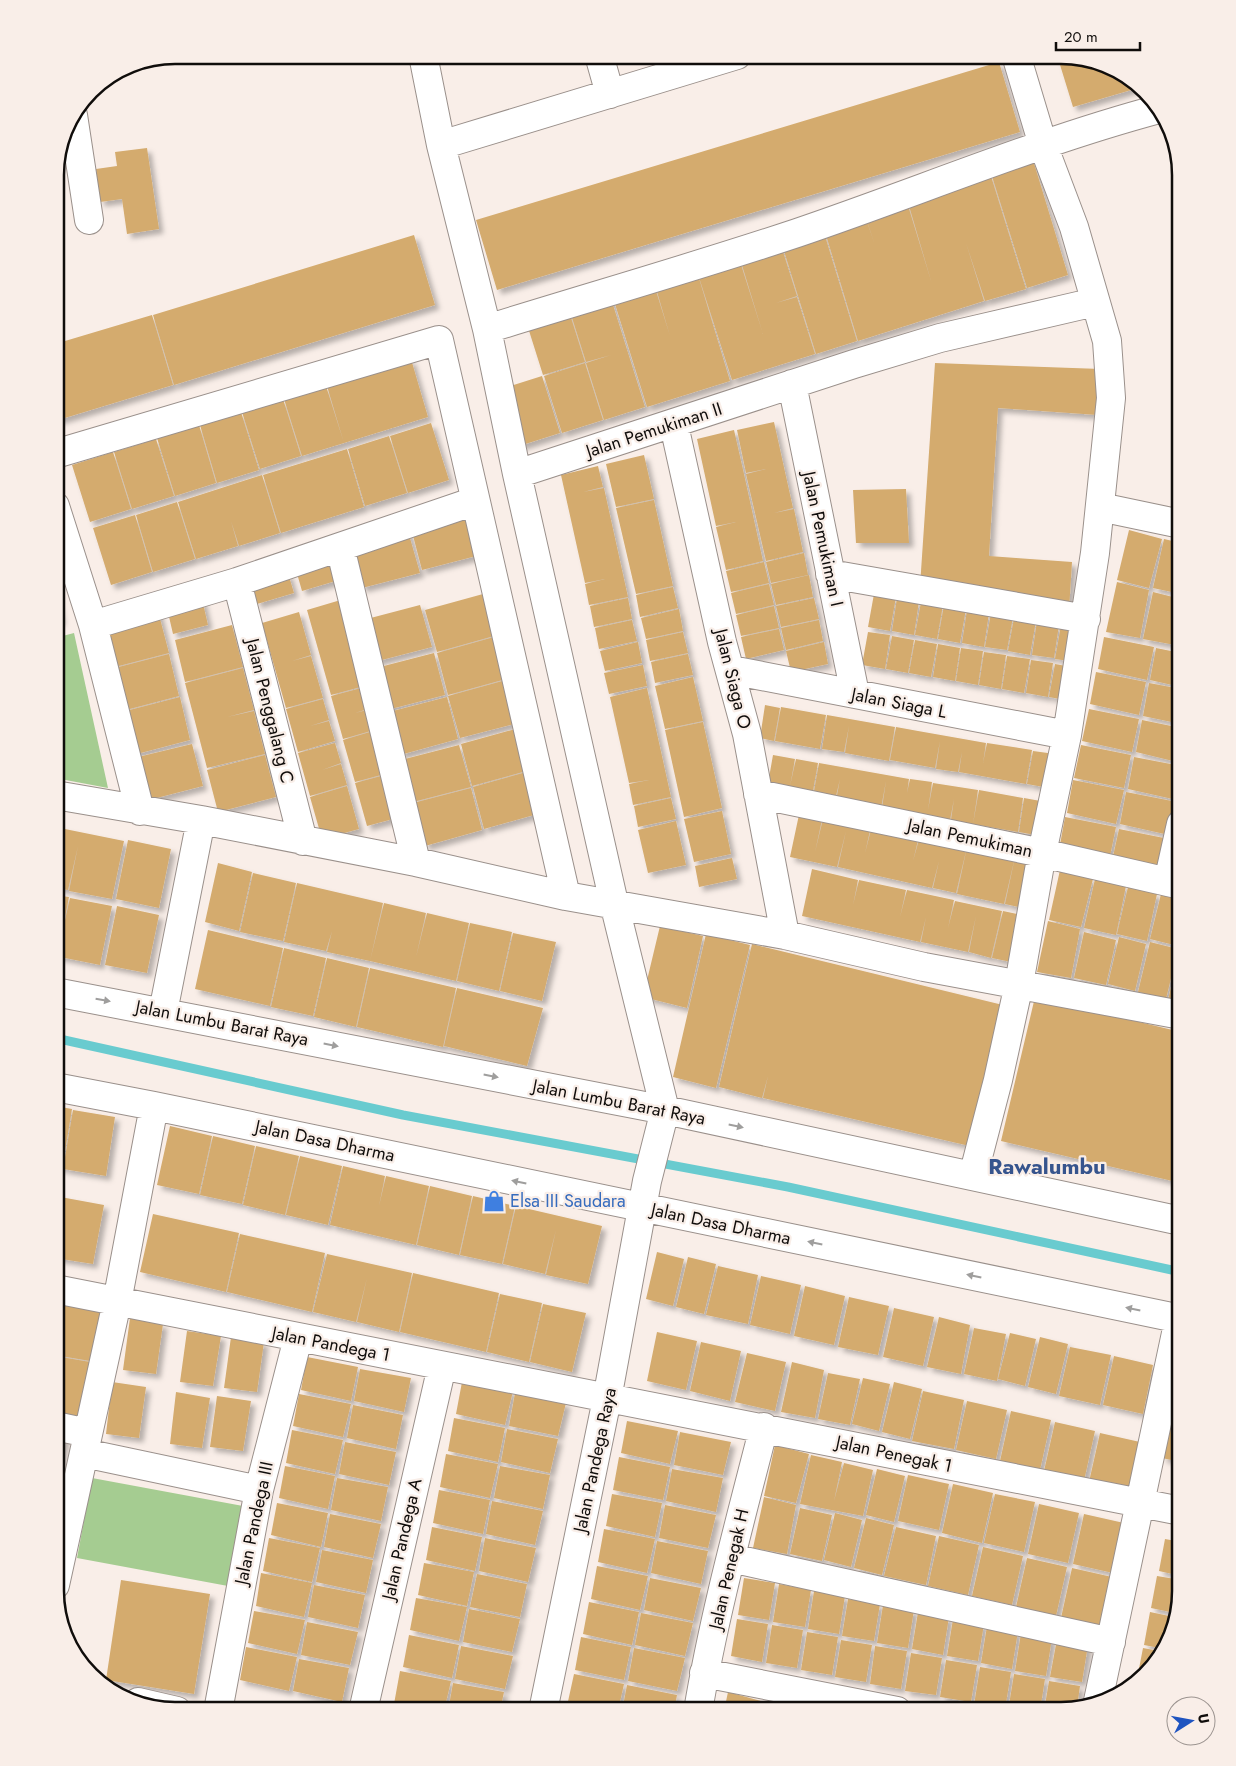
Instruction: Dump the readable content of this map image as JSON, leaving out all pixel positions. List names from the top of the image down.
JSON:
{
  "streets": {
    "street": [
      "Jalan Pemukiman II",
      "Jalan Pemukiman I",
      "Jalan Siaga O",
      "Jalan Siaga L",
      "Jalan Penggalang C",
      "Jalan Pemukiman",
      "Jalan Lumbu Barat Raya",
      "Jalan Dasa Dharma",
      "Jalan Pandega 1",
      "Jalan Penegak 1",
      "Jalan Pandega Raya",
      "Jalan Pandega III",
      "Jalan Pandega A",
      "Jalan Penegak H"
    ]
  },
  "crossings": [
    ["Jalan Pemukiman II", "Jalan Pemukiman I"],
    ["Jalan Pemukiman II", "Jalan Siaga O"],
    ["Jalan Pemukiman I", "Jalan Siaga L"],
    ["Jalan Siaga O", "Jalan Siaga L"],
    ["Jalan Siaga O", "Jalan Pemukiman"],
    ["Jalan Lumbu Barat Raya", "Jalan Pandega Raya"],
    ["Jalan Dasa Dharma", "Jalan Pandega Raya"],
    ["Jalan Pandega 1", "Jalan Penegak 1"],
    ["Jalan Pandega 1", "Jalan Pandega Raya"],
    ["Jalan Pandega 1", "Jalan Pandega III"],
    ["Jalan Pandega 1", "Jalan Pandega A"],
    ["Jalan Penegak 1", "Jalan Pandega Raya"],
    ["Jalan Penegak 1", "Jalan Penegak H"]
  ],
  "one_way": ["Jalan Dasa Dharma"],
  "districts": ["Rawalumbu"],
  "places": {
    "shop": ["Elsa III Saudara"]
  },
  "scale_bar": "20 m",
  "north": "right"
}
